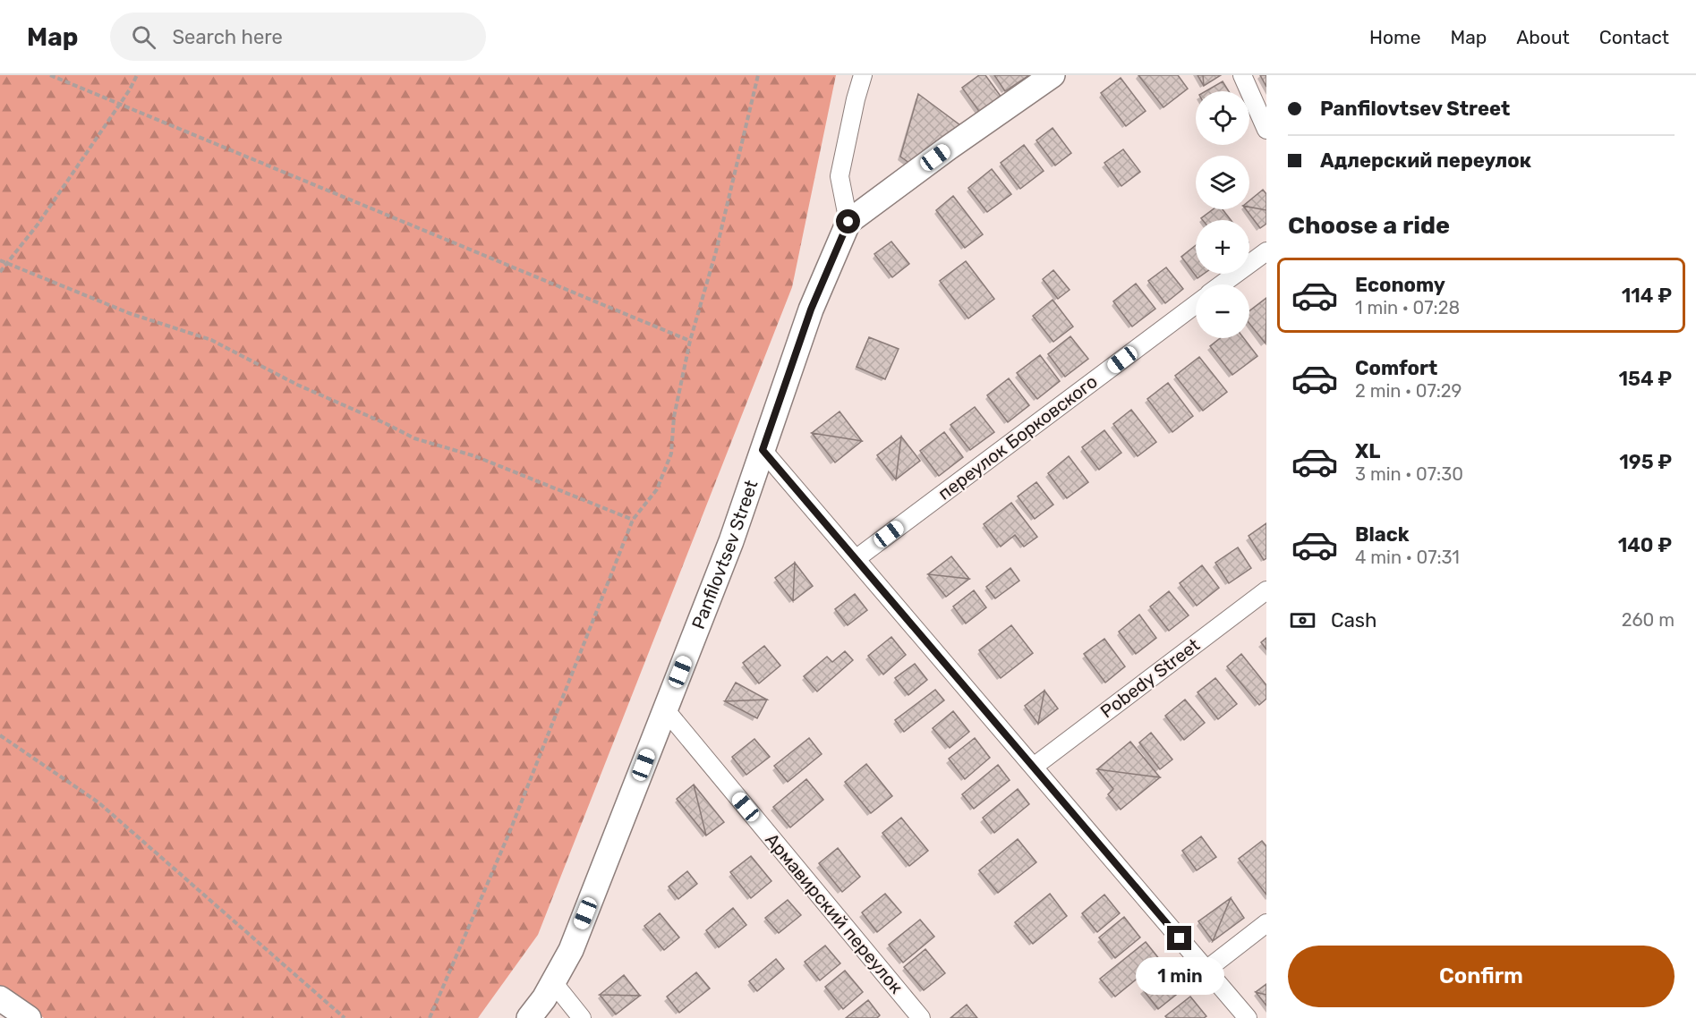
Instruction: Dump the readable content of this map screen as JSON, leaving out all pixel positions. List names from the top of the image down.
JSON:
{
  "streets": {
    "street": [
      "переулок Борковского",
      "Panfilovtsev Street",
      "Pobedy Street",
      "Армавирский переулок"
    ]
  },
  "crossings": [
    ["Panfilovtsev Street", "Армавирский переулок"]
  ],
  "page": {
    "header": "Map",
    "search": "Search here",
    "nav": [
      "Home",
      "Map",
      "About",
      "Contact"
    ],
    "banner": ["Panfilovtsev Street", "Адлерский переулок"],
    "map_buttons": ["+", "−"],
    "heading": "Choose a ride",
    "list": [
      {
        "name": "Economy",
        "note": "1 min · 07:28",
        "value": "114 ₽"
      },
      {
        "name": "Comfort",
        "note": "2 min · 07:29",
        "value": "154 ₽"
      },
      {
        "name": "XL",
        "note": "3 min · 07:30",
        "value": "195 ₽"
      },
      {
        "name": "Black",
        "note": "4 min · 07:31",
        "value": "140 ₽"
      }
    ],
    "pay": ["Cash", "260 m"],
    "buttons": "Confirm",
    "bubble": "1 min"
  }
}
